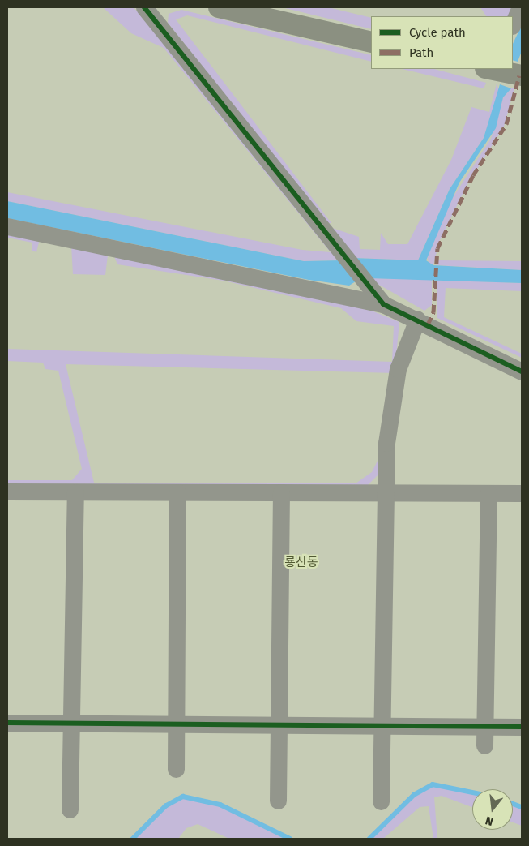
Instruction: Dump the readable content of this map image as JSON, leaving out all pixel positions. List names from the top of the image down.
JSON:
{
  "districts": ["룡산동"],
  "legend": ["Cycle path", "Path"],
  "north": "bottom"
}
